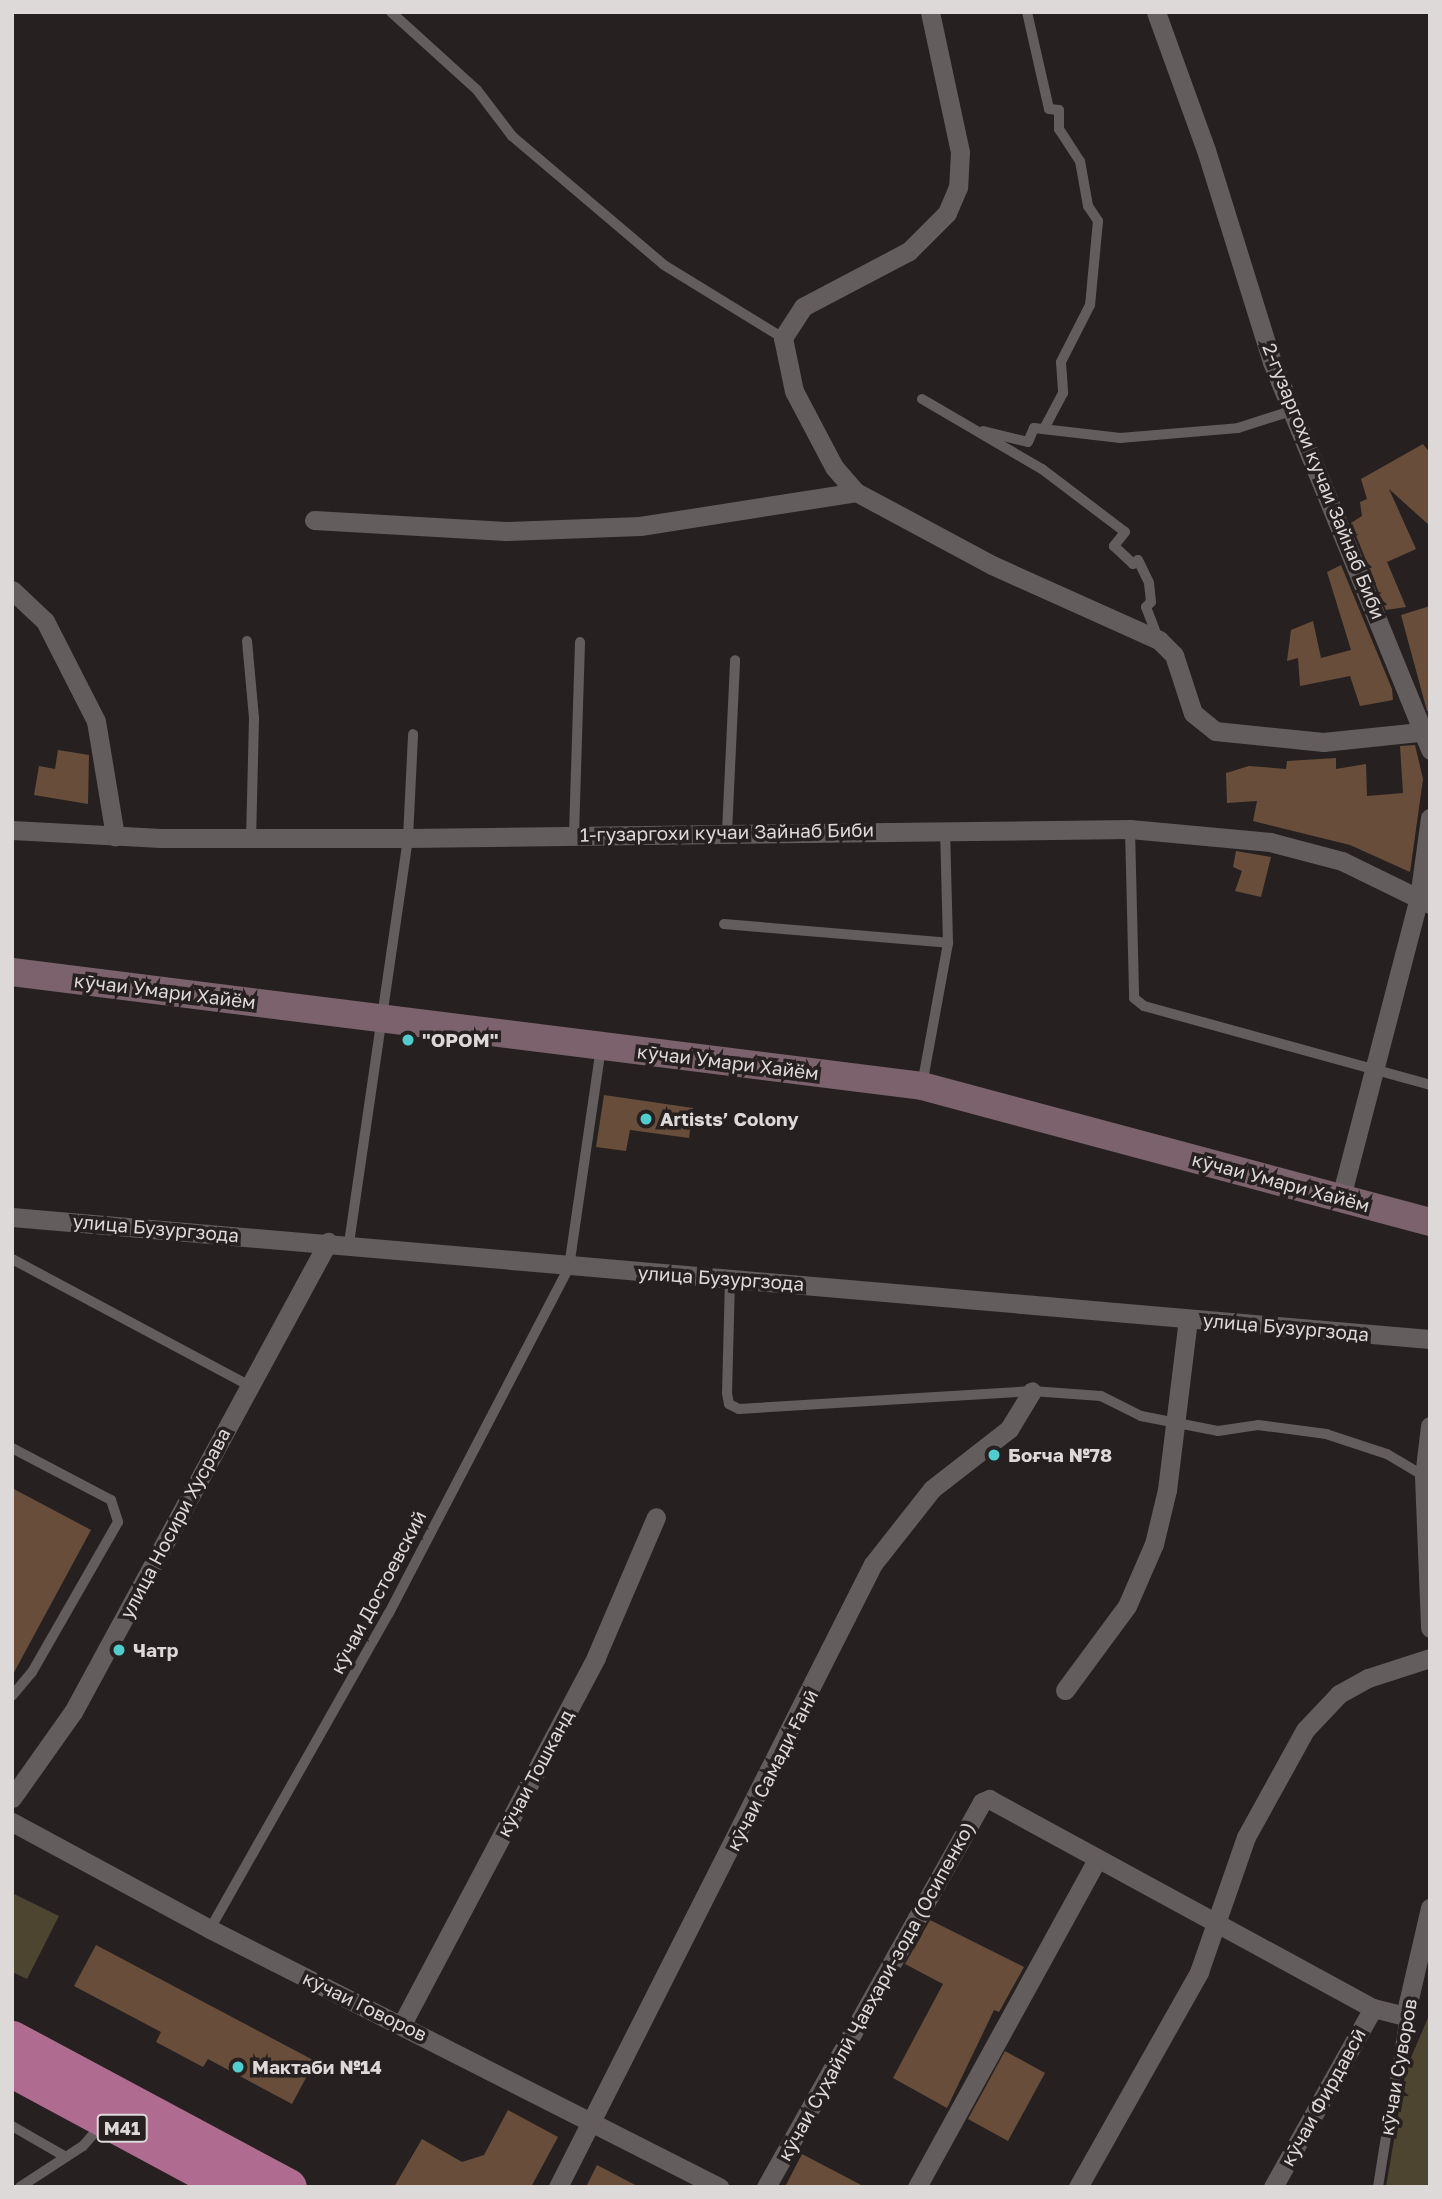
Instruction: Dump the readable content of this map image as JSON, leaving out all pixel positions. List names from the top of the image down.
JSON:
{
  "streets": {
    "highway": ["M41"],
    "main road": ["кӯчаи Умари Хайём"],
    "street": [
      "2-гузаргохи кучаи Зайнаб Биби",
      "1-гузаргохи кучаи Зайнаб Биби",
      "улица Бузургзода",
      "улица Носири Хусрава",
      "кӯчаи Самади Ғанӣ",
      "кӯчаи Тошканд",
      "кӯчаи Суҳайлӣ Ҷавҳари-зода (Осипенко)",
      "кӯчаи Говоров",
      "кӯчаи Суворов",
      "кӯчаи Фирдавсӣ"
    ],
    "lane": ["кӯчаи Достоевский"]
  },
  "crossings": [
    ["кӯчаи Умари Хайём", "кӯчаи Достоевский"],
    ["улица Бузургзода", "улица Носири Хусрава"],
    ["улица Бузургзода", "кӯчаи Достоевский"],
    ["кӯчаи Достоевский", "кӯчаи Говоров"],
    ["кӯчаи Самади Ғанӣ", "кӯчаи Говоров"],
    ["кӯчаи Тошканд", "кӯчаи Говоров"]
  ],
  "places": [
    "\"OPOM\"",
    "Artists’ Colony",
    "Боғча №78",
    "Чатр",
    "Мактаби №14"
  ]
}
